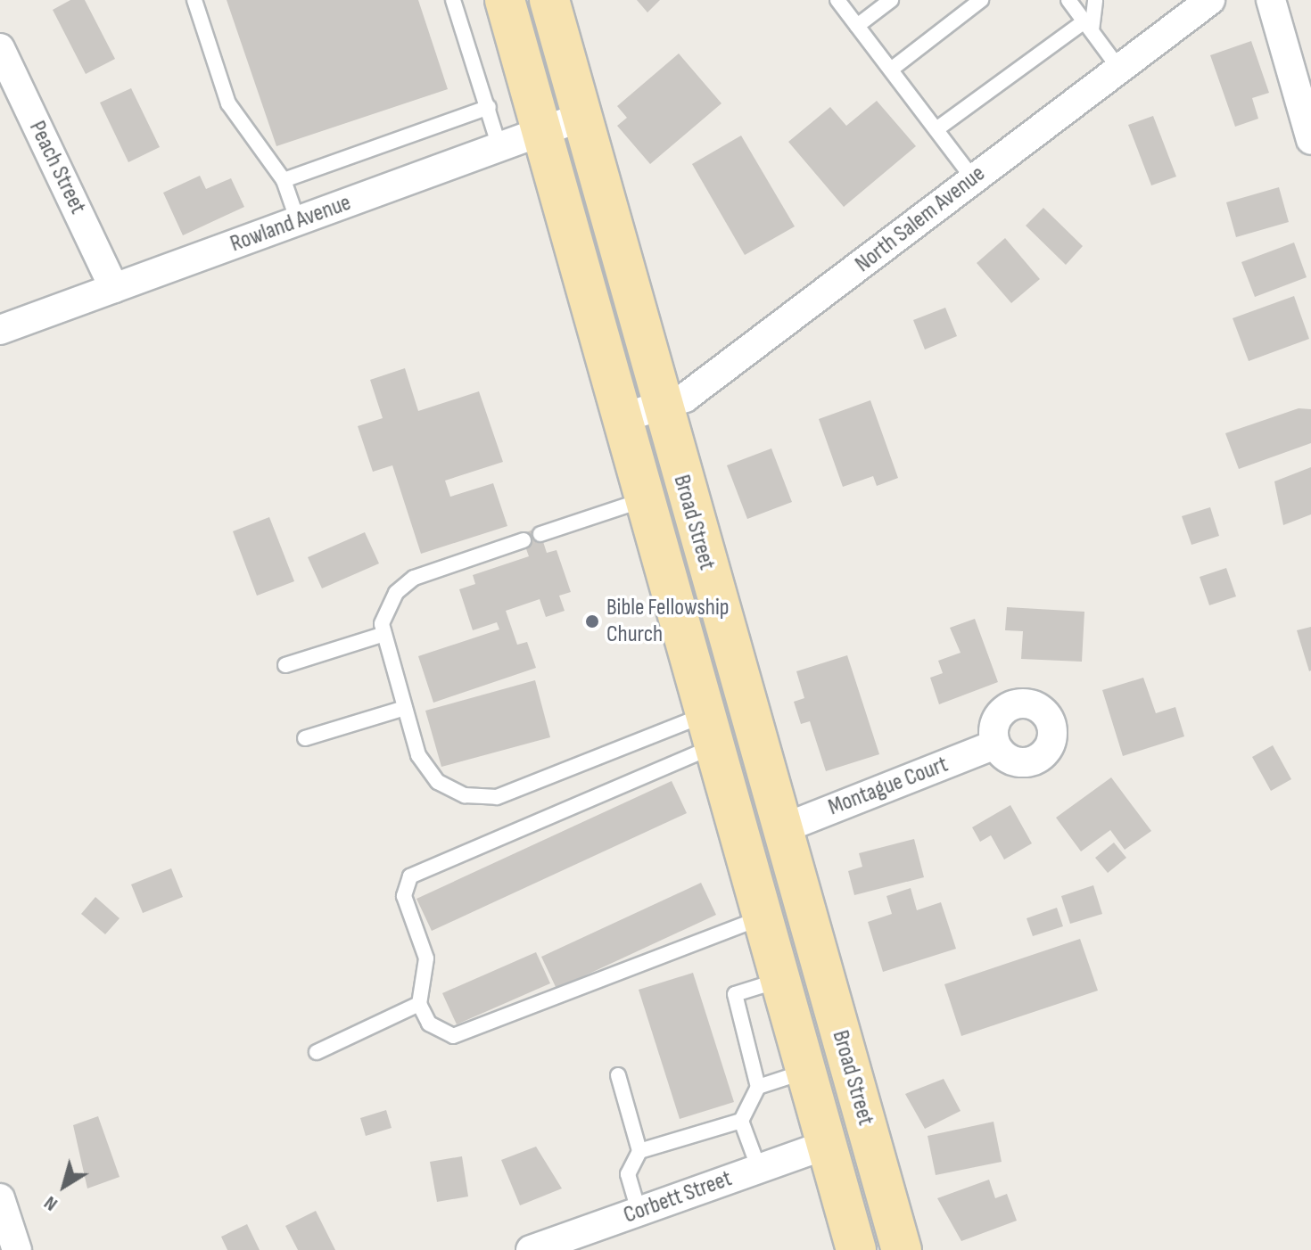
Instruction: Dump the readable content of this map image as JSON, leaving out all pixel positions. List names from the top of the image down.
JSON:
{
  "streets": {
    "main road": ["Broad Street"],
    "street": [
      "Peach Street",
      "North Salem Avenue",
      "Rowland Avenue",
      "Montague Court",
      "Corbett Street"
    ]
  },
  "crossings": [
    ["Peach Street", "Rowland Avenue"],
    ["North Salem Avenue", "Broad Street"],
    ["Rowland Avenue", "Broad Street"],
    ["Broad Street", "Montague Court"],
    ["Broad Street", "Corbett Street"]
  ],
  "places": ["Bible Fellowship Church"],
  "north": "bottom left"
}
